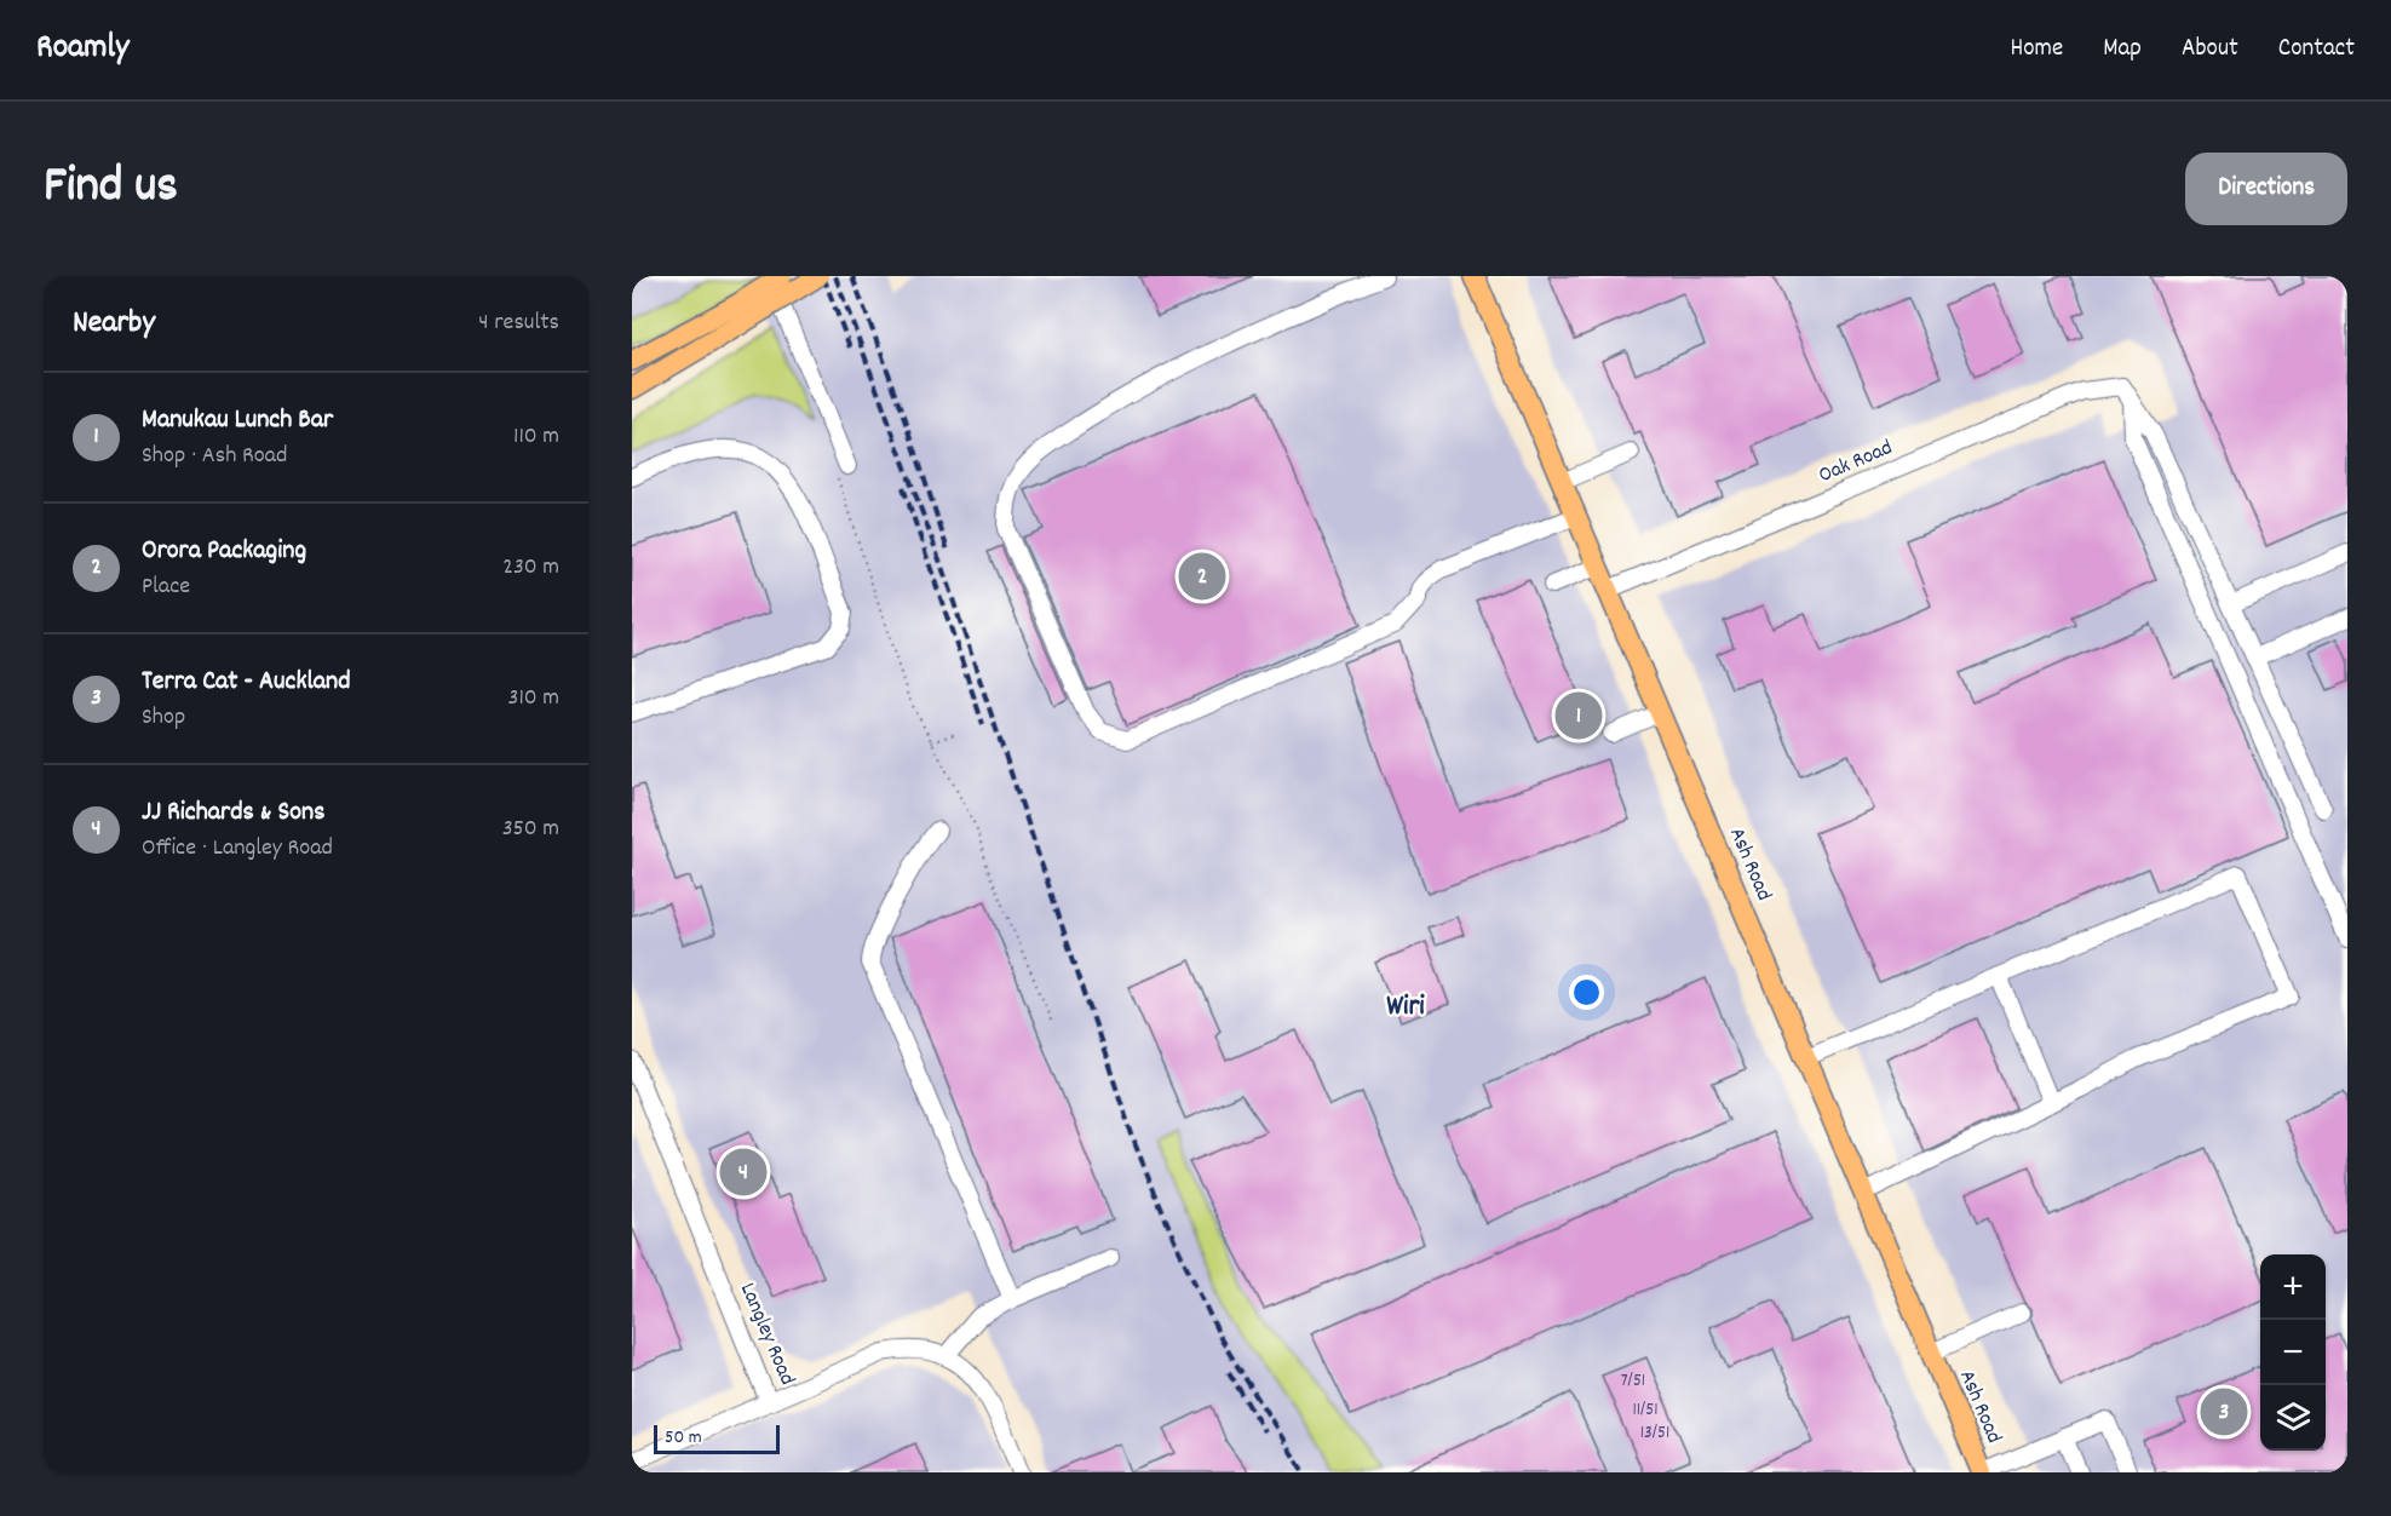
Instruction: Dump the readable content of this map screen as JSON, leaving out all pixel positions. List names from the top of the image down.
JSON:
{
  "streets": {
    "main road": ["Ash Road"],
    "street": ["Oak Road", "Langley Road"]
  },
  "crossings": [
    ["Oak Road", "Ash Road"]
  ],
  "districts": ["Wiri"],
  "house_numbers": ["7/51", "11/51", "13/51"],
  "scale_bar": "50 m",
  "page": {
    "header": "Roamly",
    "nav": [
      "Home",
      "Map",
      "About",
      "Contact"
    ],
    "title": "Find us",
    "buttons": "Directions",
    "heading": ["Nearby", "4 results"],
    "list": [
      {
        "mark": "1",
        "name": "Manukau Lunch Bar",
        "note": "Shop · Ash Road",
        "value": "110 m"
      },
      {
        "mark": "2",
        "name": "Orora Packaging",
        "note": "Place",
        "value": "230 m"
      },
      {
        "mark": "3",
        "name": "Terra Cat - Auckland",
        "note": "Shop",
        "value": "310 m"
      },
      {
        "mark": "4",
        "name": "JJ Richards & Sons",
        "note": "Office · Langley Road",
        "value": "350 m"
      }
    ],
    "pins": [
      "2",
      "1",
      "4",
      "3"
    ],
    "map_buttons": ["+", "−"],
    "scale": "50 m"
  }
}
